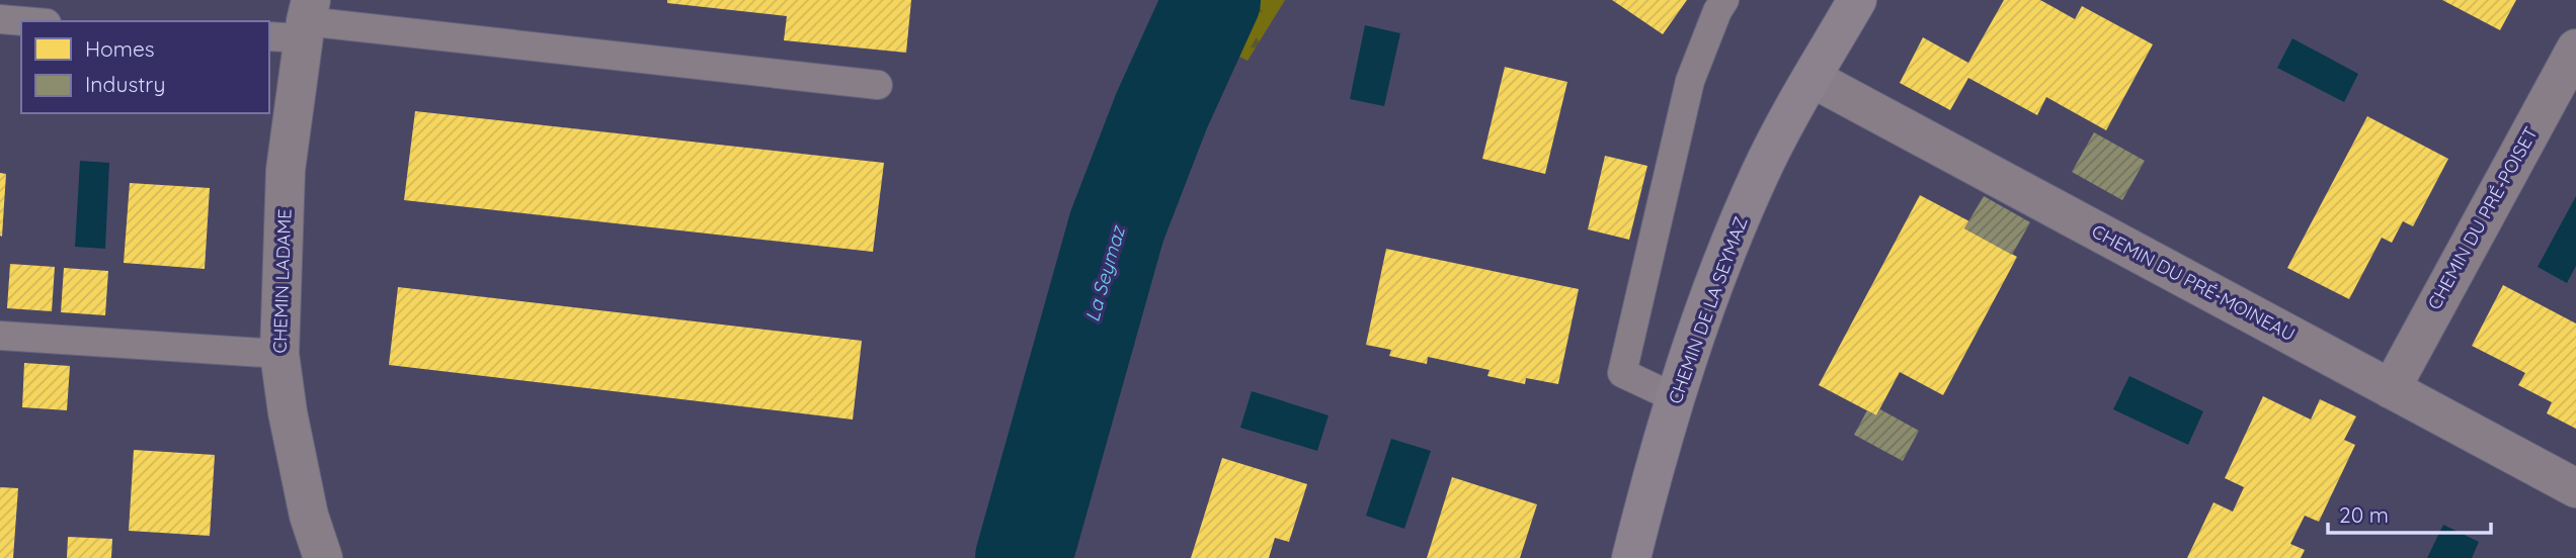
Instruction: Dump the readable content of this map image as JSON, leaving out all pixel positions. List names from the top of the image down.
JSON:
{
  "streets": {
    "street": [
      "CHEMIN DU PRÉ-POISET",
      "CHEMIN LADAME",
      "CHEMIN DU PRÉ-MOINEAU",
      "CHEMIN DE LA SEYMAZ"
    ]
  },
  "crossings": [
    ["CHEMIN DU PRÉ-POISET", "CHEMIN DU PRÉ-MOINEAU"],
    ["CHEMIN DU PRÉ-MOINEAU", "CHEMIN DE LA SEYMAZ"]
  ],
  "water": ["La Seymaz"],
  "legend": ["Homes", "Industry"],
  "scale_bar": "20 m"
}
